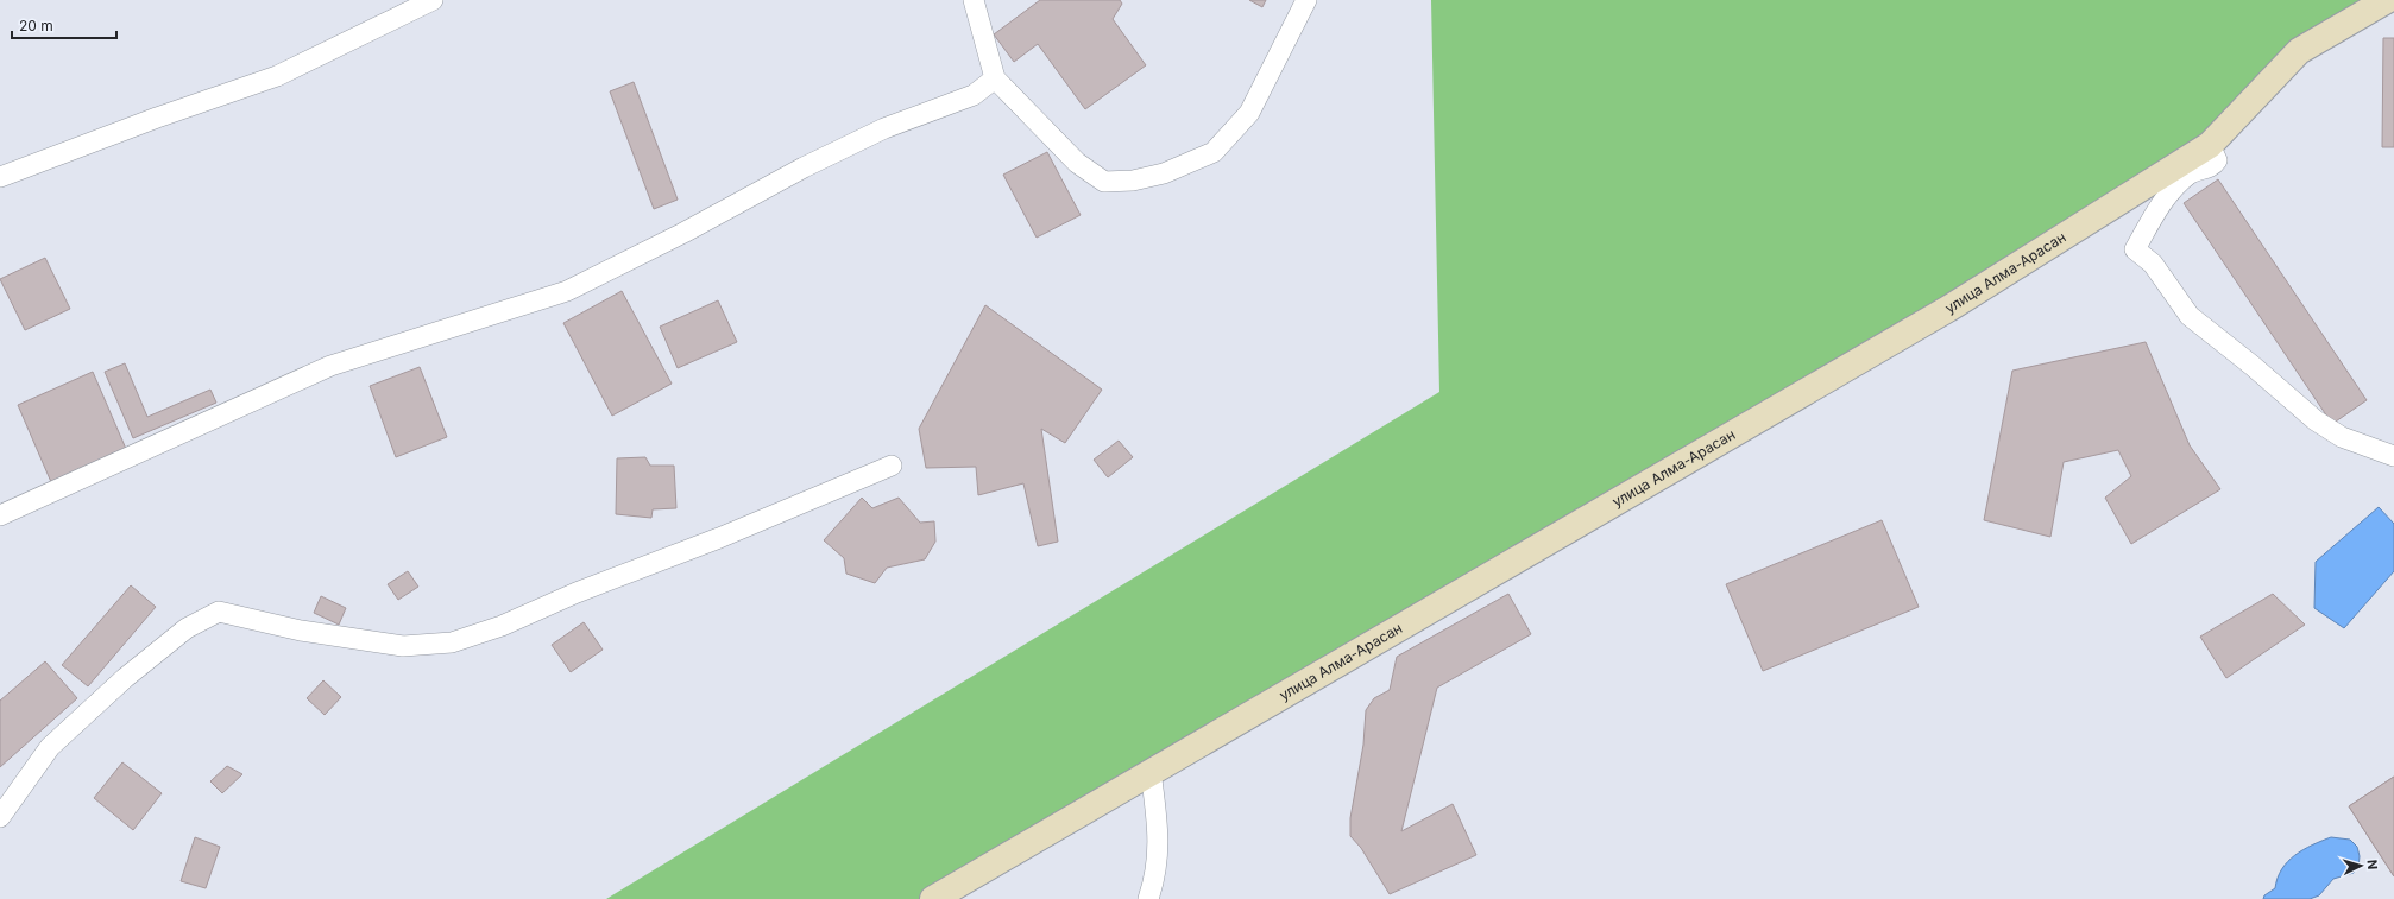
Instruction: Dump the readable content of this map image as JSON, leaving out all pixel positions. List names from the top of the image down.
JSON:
{
  "streets": {
    "main road": ["улица Алма-Арасан"]
  },
  "scale_bar": "20 m",
  "north": "right"
}
